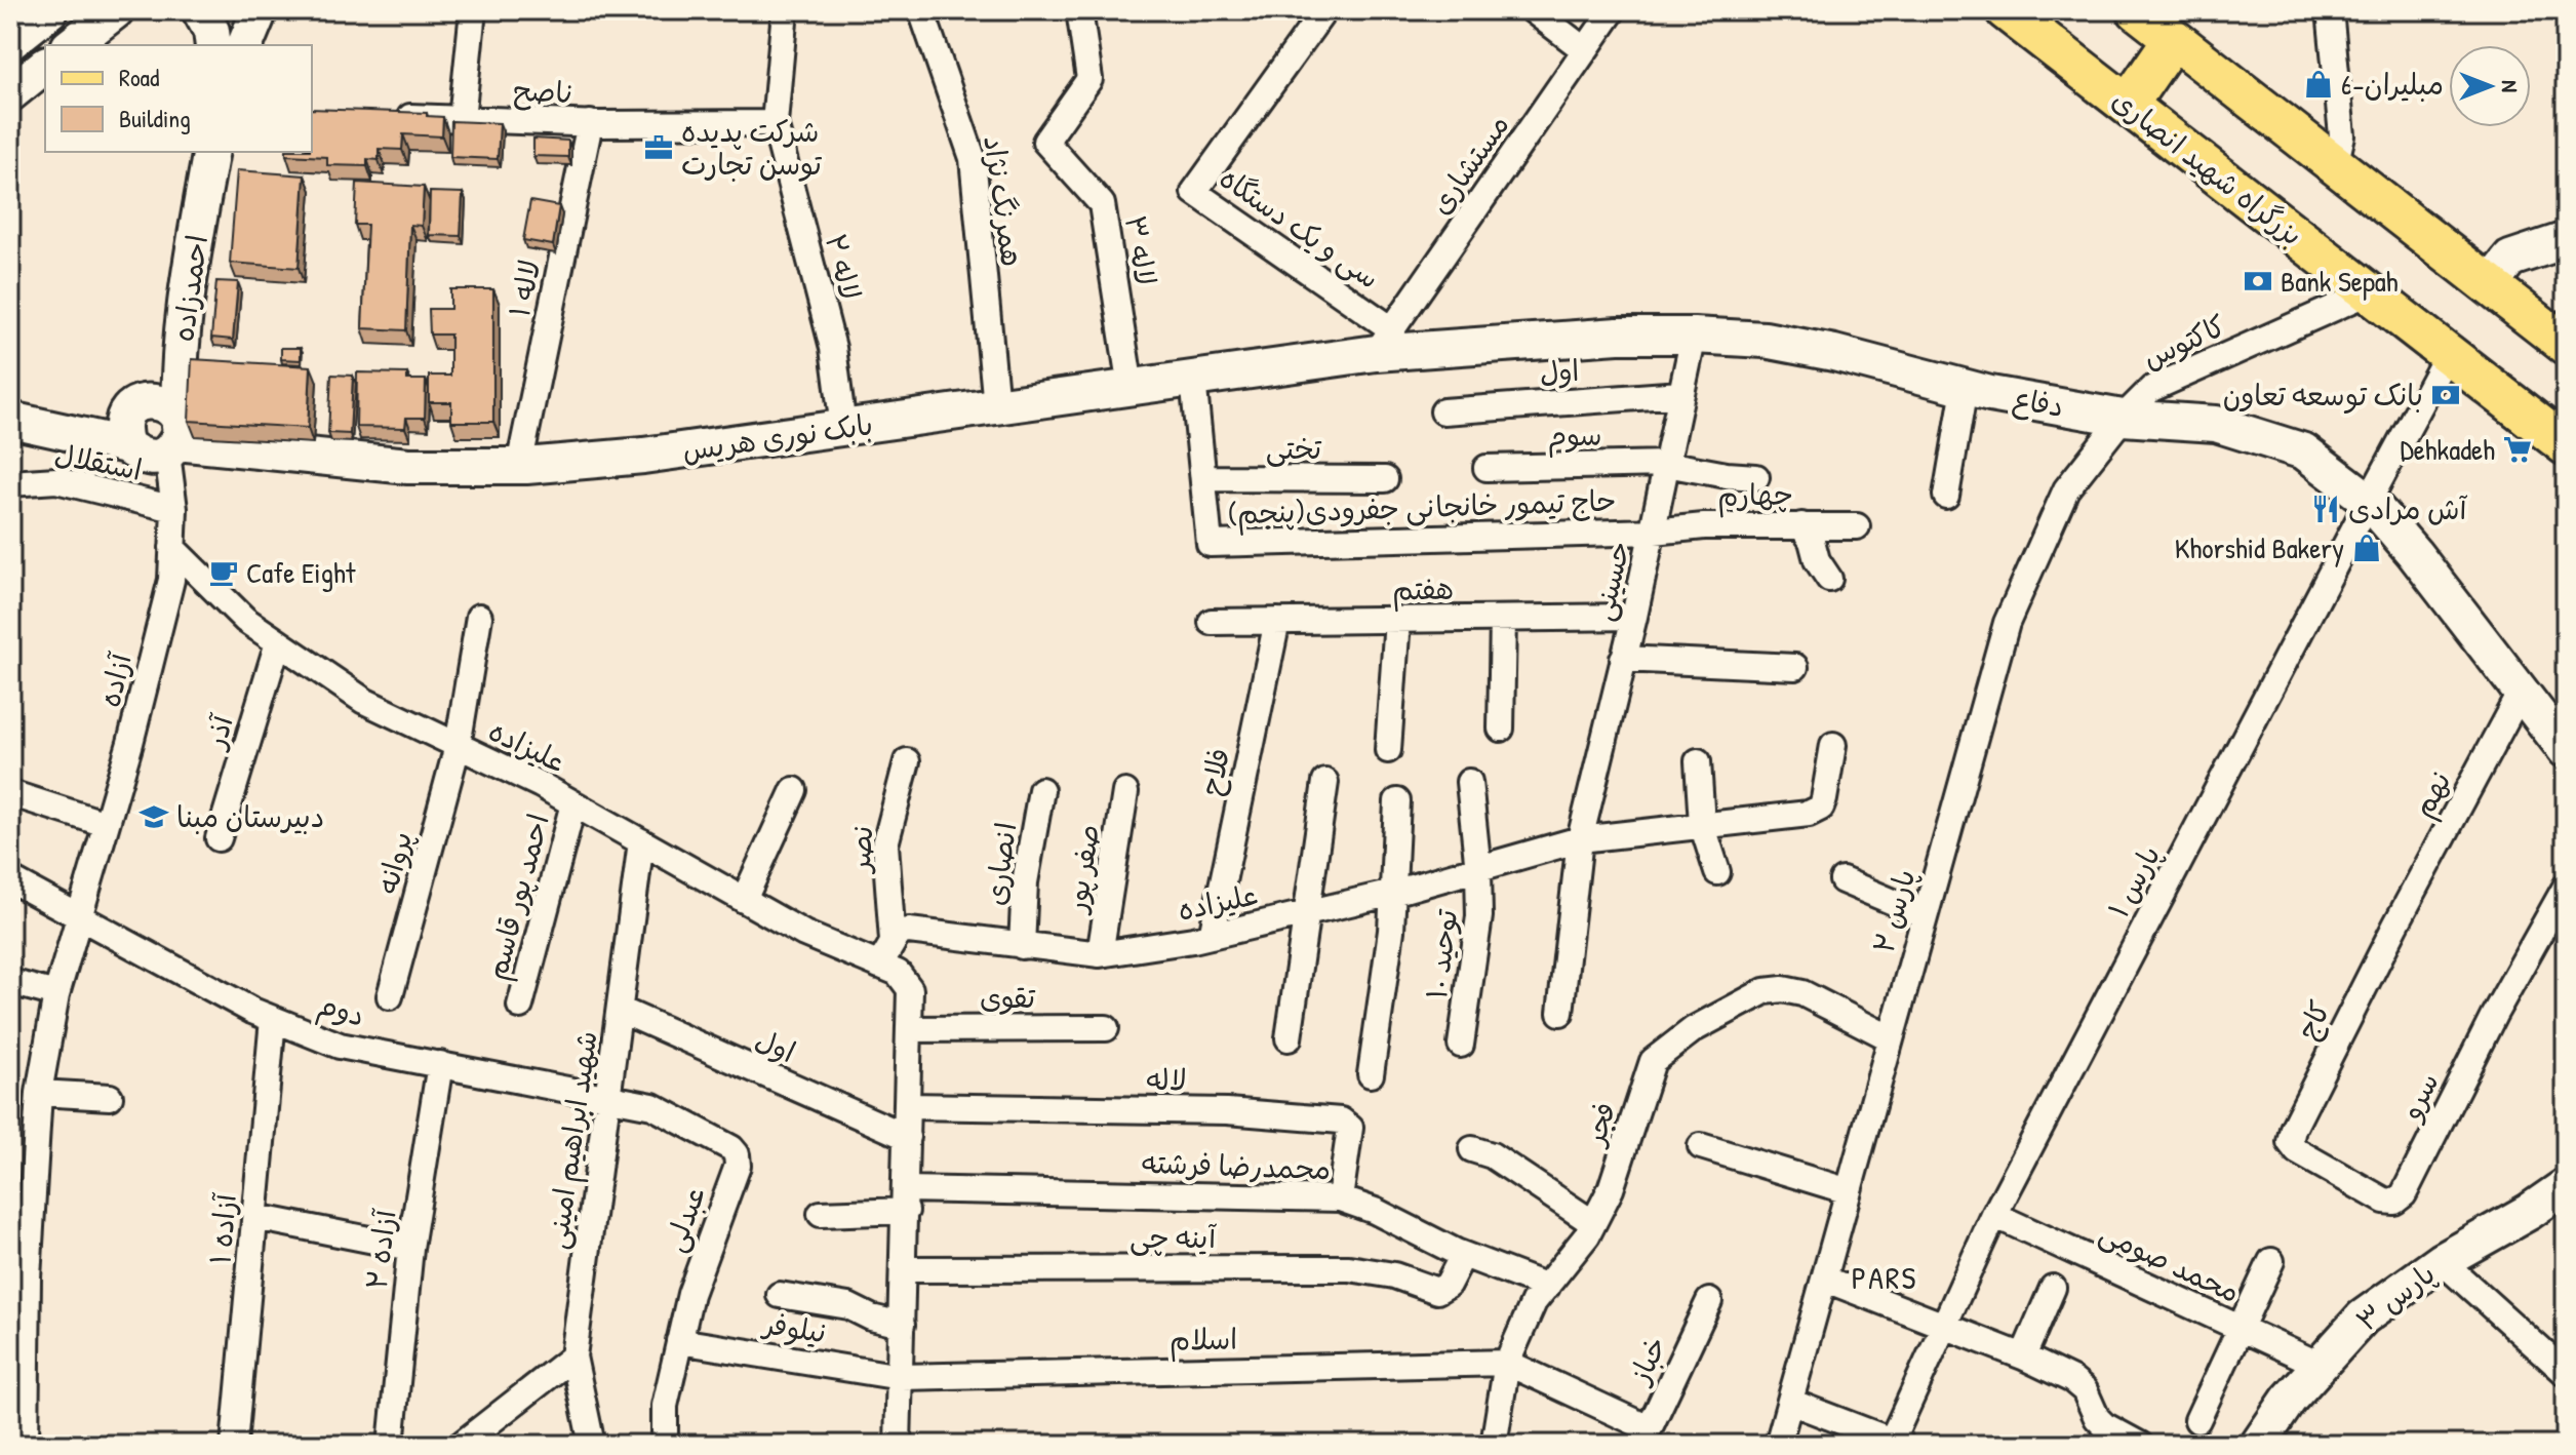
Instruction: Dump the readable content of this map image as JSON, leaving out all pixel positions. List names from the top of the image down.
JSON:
{
  "streets": {
    "main road": [
      "بزرگراه شهید انصاری",
      "احمدزاده",
      "دفاع",
      "بابک نوری هریس",
      "پارس ۳"
    ],
    "street": [
      "ناصح",
      "مستشاری",
      "همرنگ نژاد",
      "سی و یک دستگاه",
      "لاله ۳",
      "لاله ۲",
      "لاله ۱",
      "کاکتوس",
      "اول",
      "سوم",
      "تختی",
      "استقلال",
      "چهارم",
      "حاج تیمور خانجانی جفرودی(پنجم)",
      "حسینی",
      "هفتم",
      "آزاده",
      "آذر",
      "علیزاده",
      "فلاح",
      "نهم",
      "نصر",
      "پروانه",
      "انصاری",
      "صفر پور",
      "پارس ۱",
      "احمد پور قاسم",
      "پارس ۲",
      "توحید ۱۰",
      "تقوی",
      "دوم",
      "کاج",
      "لاله",
      "سرو",
      "فجر",
      "شهید ابراهیم امینی",
      "محمدرضا فرشته",
      "عبدلی",
      "آزاده ۱",
      "آینه چی",
      "آزاده ۲",
      "محمد صومی",
      "نیلوفر",
      "اسلام",
      "خباز"
    ]
  },
  "crossings": [
    ["ناصح", "لاله ۲"],
    ["ناصح", "لاله ۱"],
    ["مستشاری", "سی و یک دستگاه"],
    ["مستشاری", "دفاع"],
    ["مستشاری", "بابک نوری هریس"],
    ["بزرگراه شهید انصاری", "کاکتوس"],
    ["بزرگراه شهید انصاری", "پارس ۱"],
    ["همرنگ نژاد", "بابک نوری هریس"],
    ["سی و یک دستگاه", "دفاع"],
    ["سی و یک دستگاه", "بابک نوری هریس"],
    ["لاله ۳", "بابک نوری هریس"],
    ["لاله ۲", "بابک نوری هریس"],
    ["احمدزاده", "بابک نوری هریس"],
    ["احمدزاده", "آزاده"],
    ["لاله ۱", "بابک نوری هریس"],
    ["کاکتوس", "دفاع"],
    ["کاکتوس", "پارس ۲"],
    ["اول", "حسینی"],
    ["اول", "شهید ابراهیم امینی"],
    ["دفاع", "بابک نوری هریس"],
    ["دفاع", "حسینی"],
    ["دفاع", "نهم"],
    ["دفاع", "پارس ۱"],
    ["دفاع", "پارس ۲"],
    ["سوم", "حسینی"],
    ["بابک نوری هریس", "حاج تیمور خانجانی جفرودی(پنجم)"],
    ["بابک نوری هریس", "آزاده"],
    ["تختی", "حاج تیمور خانجانی جفرودی(پنجم)"],
    ["استقلال", "آزاده"],
    ["چهارم", "حاج تیمور خانجانی جفرودی(پنجم)"],
    ["چهارم", "حسینی"],
    ["حاج تیمور خانجانی جفرودی(پنجم)", "حسینی"],
    ["حسینی", "هفتم"],
    ["حسینی", "علیزاده"],
    ["هفتم", "فلاح"],
    ["آزاده", "علیزاده"],
    ["آزاده", "دوم"],
    ["آذر", "علیزاده"],
    ["علیزاده", "فلاح"],
    ["علیزاده", "نصر"],
    ["علیزاده", "پروانه"],
    ["علیزاده", "انصاری"],
    ["علیزاده", "صفر پور"],
    ["علیزاده", "احمد پور قاسم"],
    ["علیزاده", "توحید ۱۰"],
    ["علیزاده", "شهید ابراهیم امینی"],
    ["نهم", "کاج"],
    ["پارس ۱", "محمد صومی"],
    ["پارس ۲", "فجر"],
    ["دوم", "شهید ابراهیم امینی"],
    ["دوم", "عبدلی"],
    ["دوم", "آزاده ۱"],
    ["دوم", "آزاده ۲"],
    ["کاج", "سرو"],
    ["لاله", "محمدرضا فرشته"],
    ["فجر", "محمدرضا فرشته"],
    ["فجر", "اسلام"],
    ["شهید ابراهیم امینی", "عبدلی"],
    ["محمدرضا فرشته", "آینه چی"],
    ["عبدلی", "نیلوفر"],
    ["محمد صومی", "پارس ۳"],
    ["نیلوفر", "اسلام"]
  ],
  "districts": ["PARS"],
  "places": {
    "shop": ["مبلیران-6", "Khorshid Bakery"],
    "office": ["شرکت پدیده توسن تجارت"],
    "bank": ["Bank Sepah", "بانک توسعه تعاون"],
    "supermarket": ["Dehkadeh"],
    "restaurant": ["آش مرادی"],
    "cafe": ["Cafe Eight"],
    "school or university": ["دبیرستان مبنا"]
  },
  "legend": ["Road", "Building"],
  "north": "right"
}
